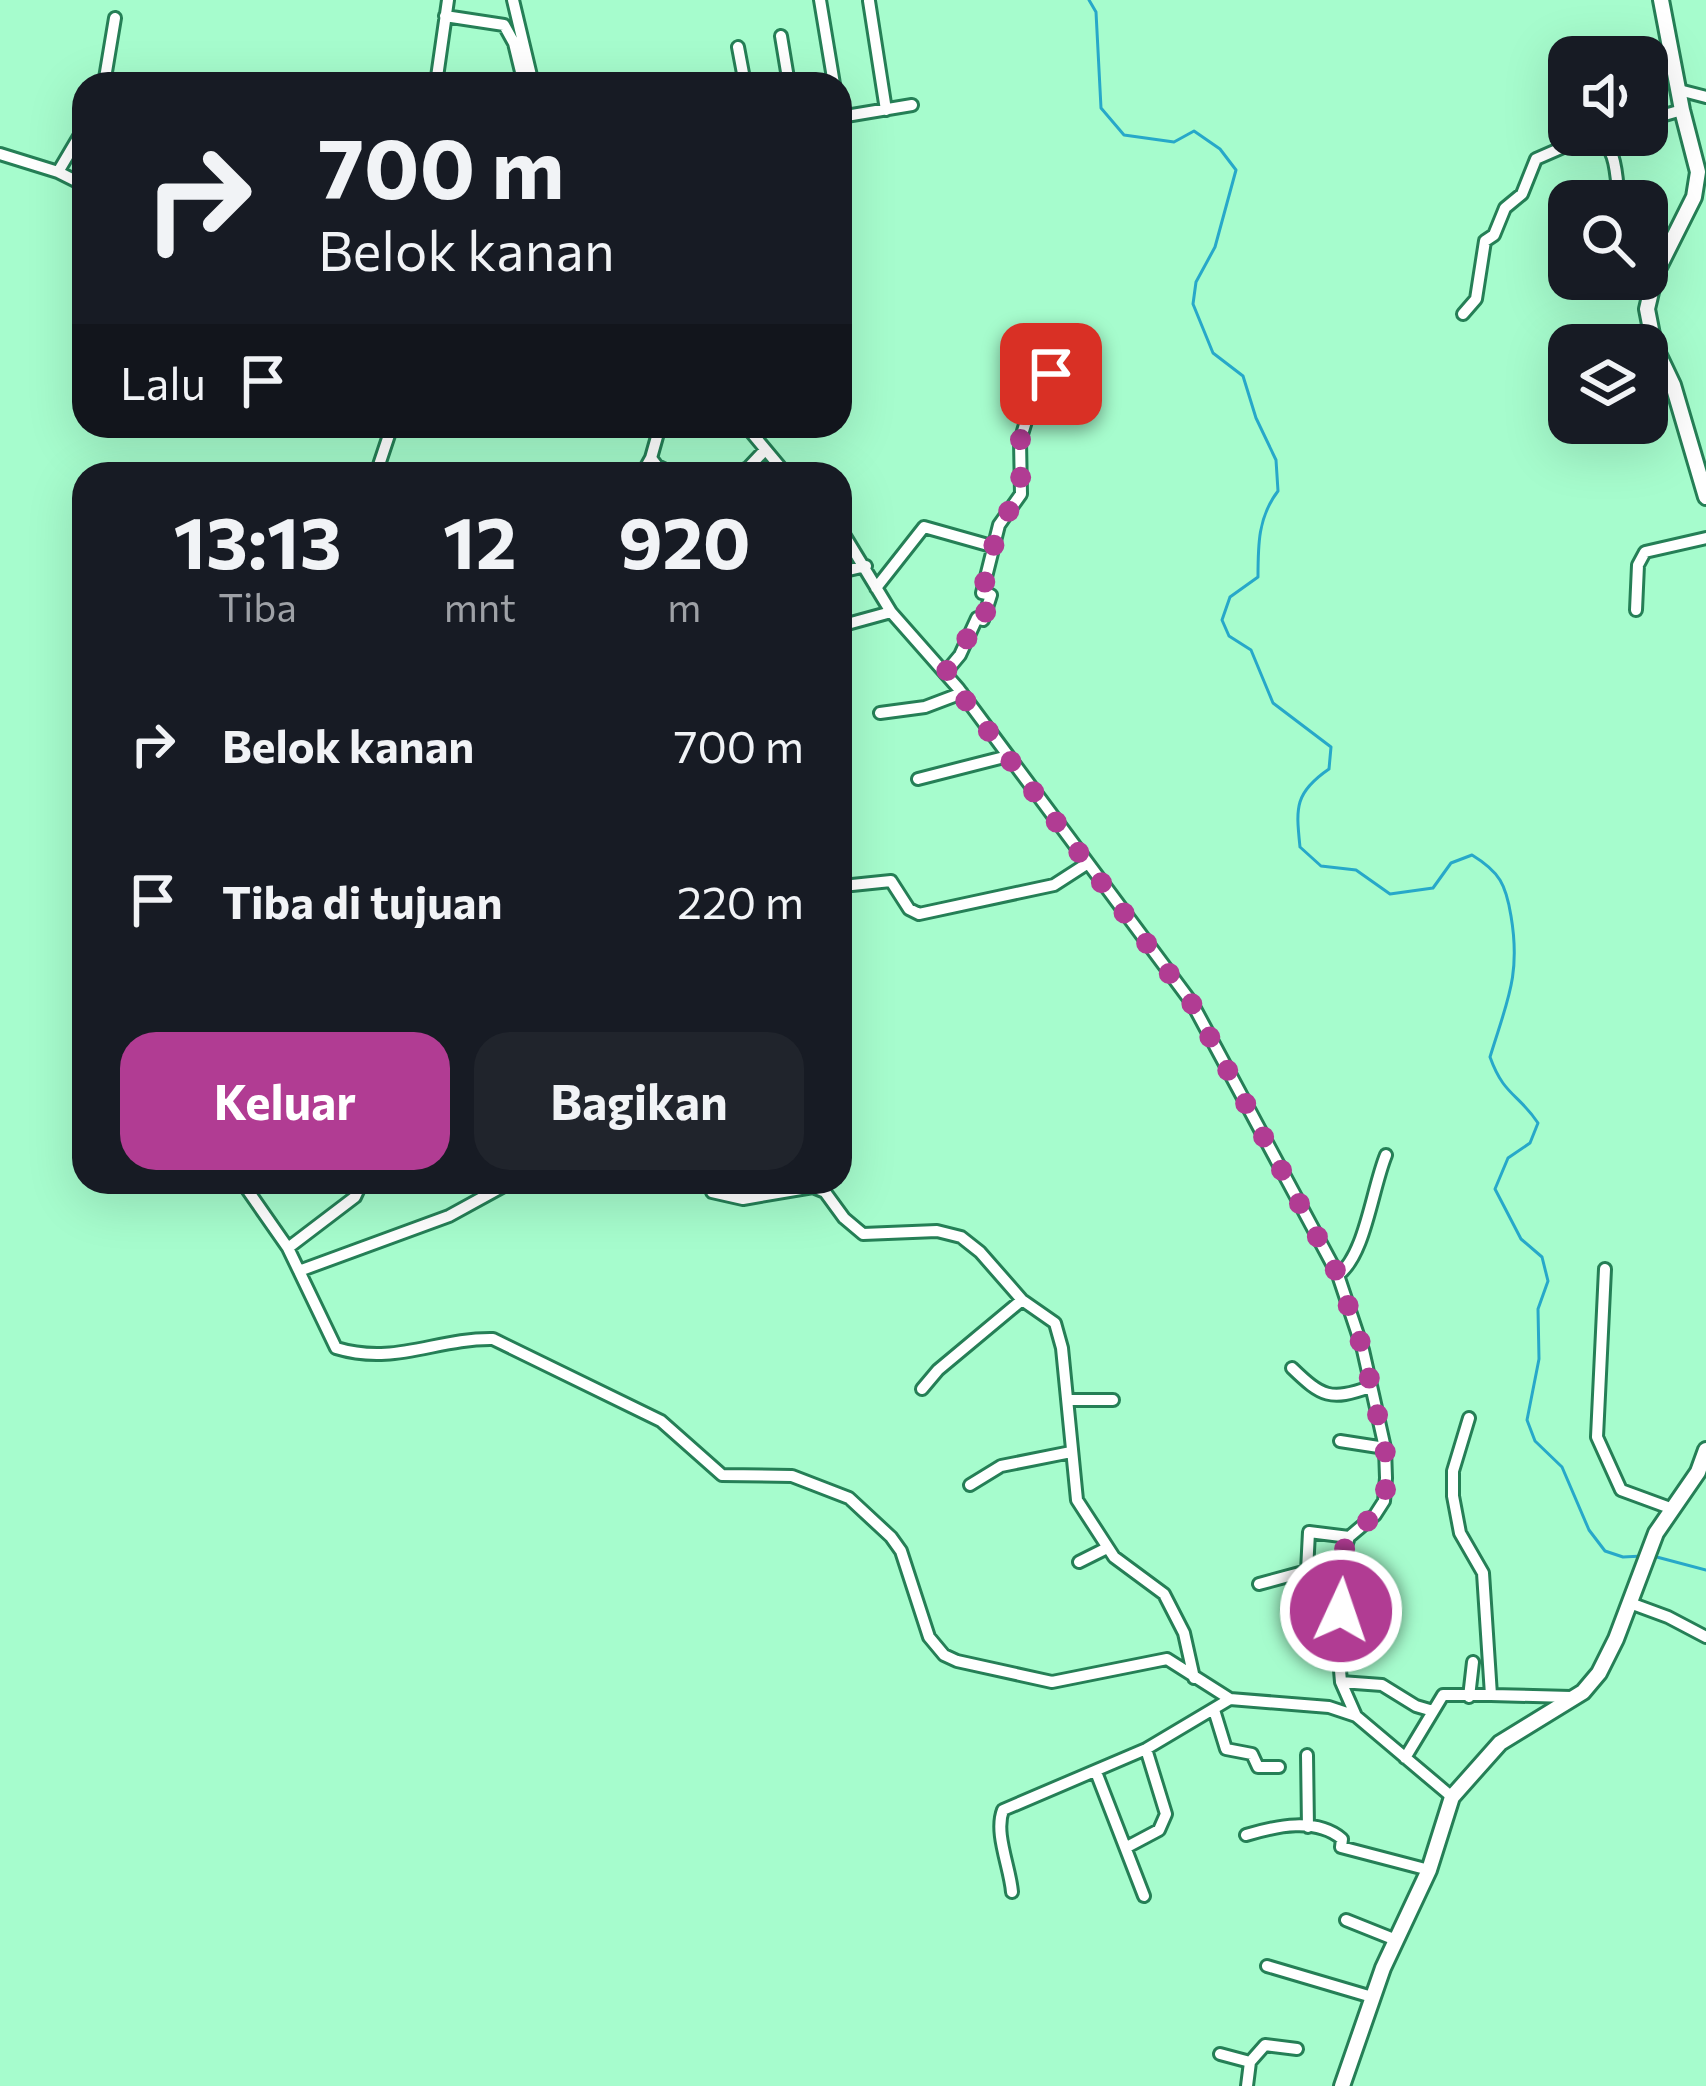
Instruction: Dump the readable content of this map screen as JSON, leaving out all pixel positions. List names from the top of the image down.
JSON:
{
  "page": {
    "turn": ["700 m", "Belok kanan"],
    "then": "Lalu",
    "eta": [
      "13:13",
      "Tiba",
      "12",
      "mnt",
      "920",
      "m"
    ],
    "list": [
      {
        "name": "Belok kanan",
        "value": "700 m"
      },
      {
        "name": "Tiba di tujuan",
        "value": "220 m"
      }
    ],
    "buttons": ["Keluar", "Bagikan"]
  }
}
